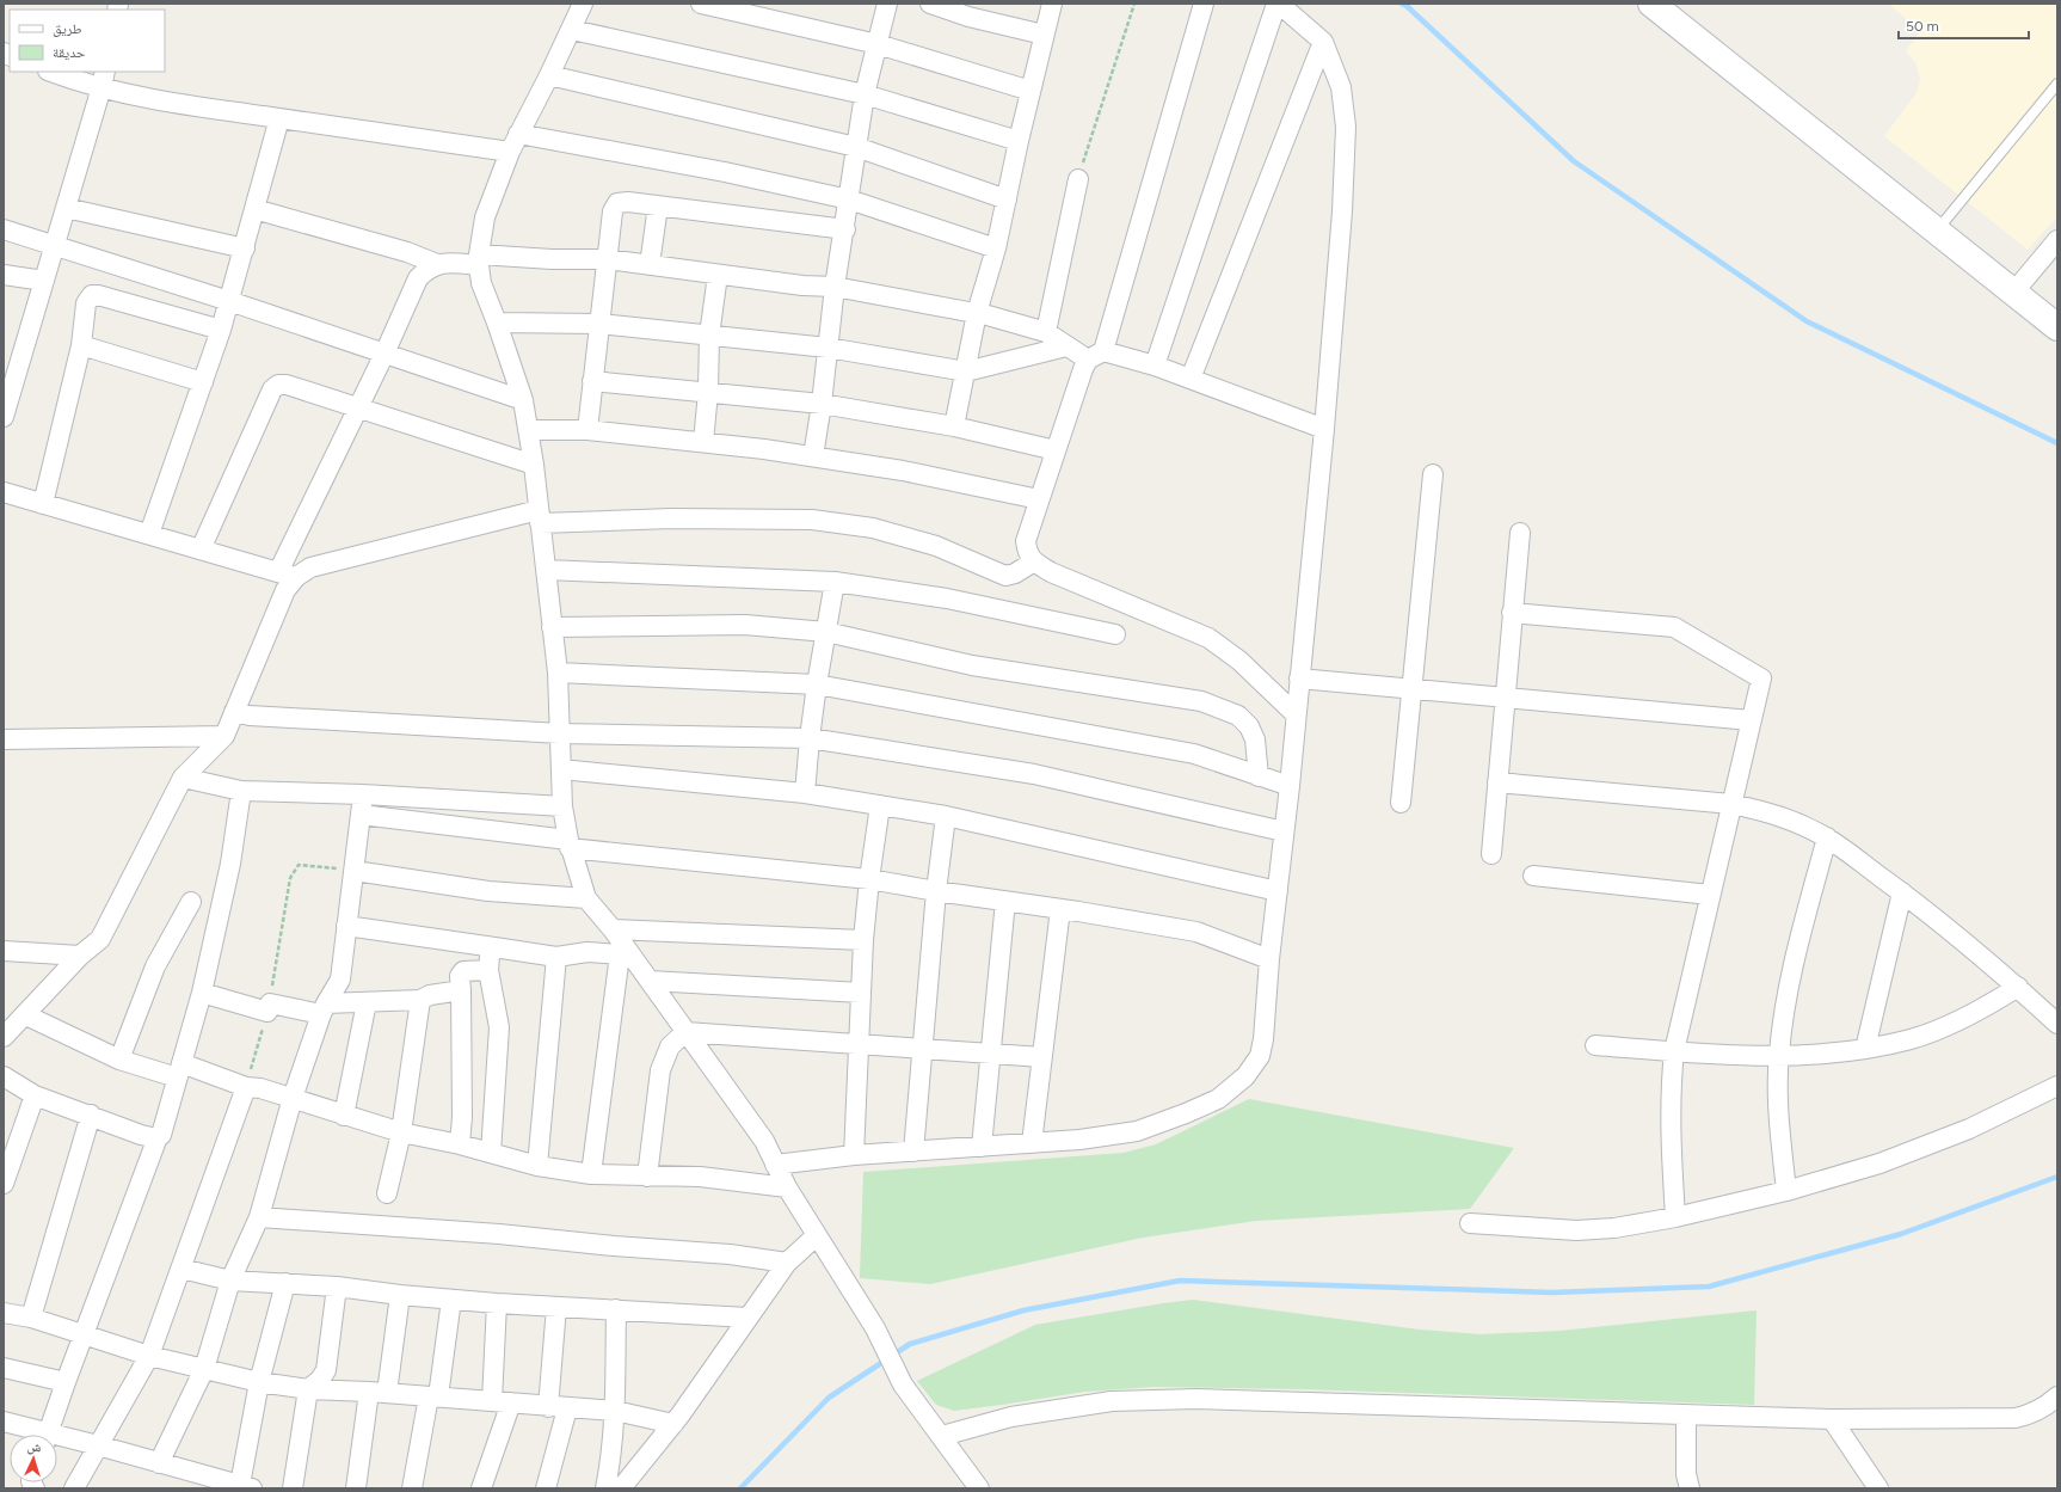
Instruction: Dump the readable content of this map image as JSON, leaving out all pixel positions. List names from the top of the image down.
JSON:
{
  "legend": ["طريق", "حديقة"],
  "scale_bar": "50 m",
  "north": "top"
}
